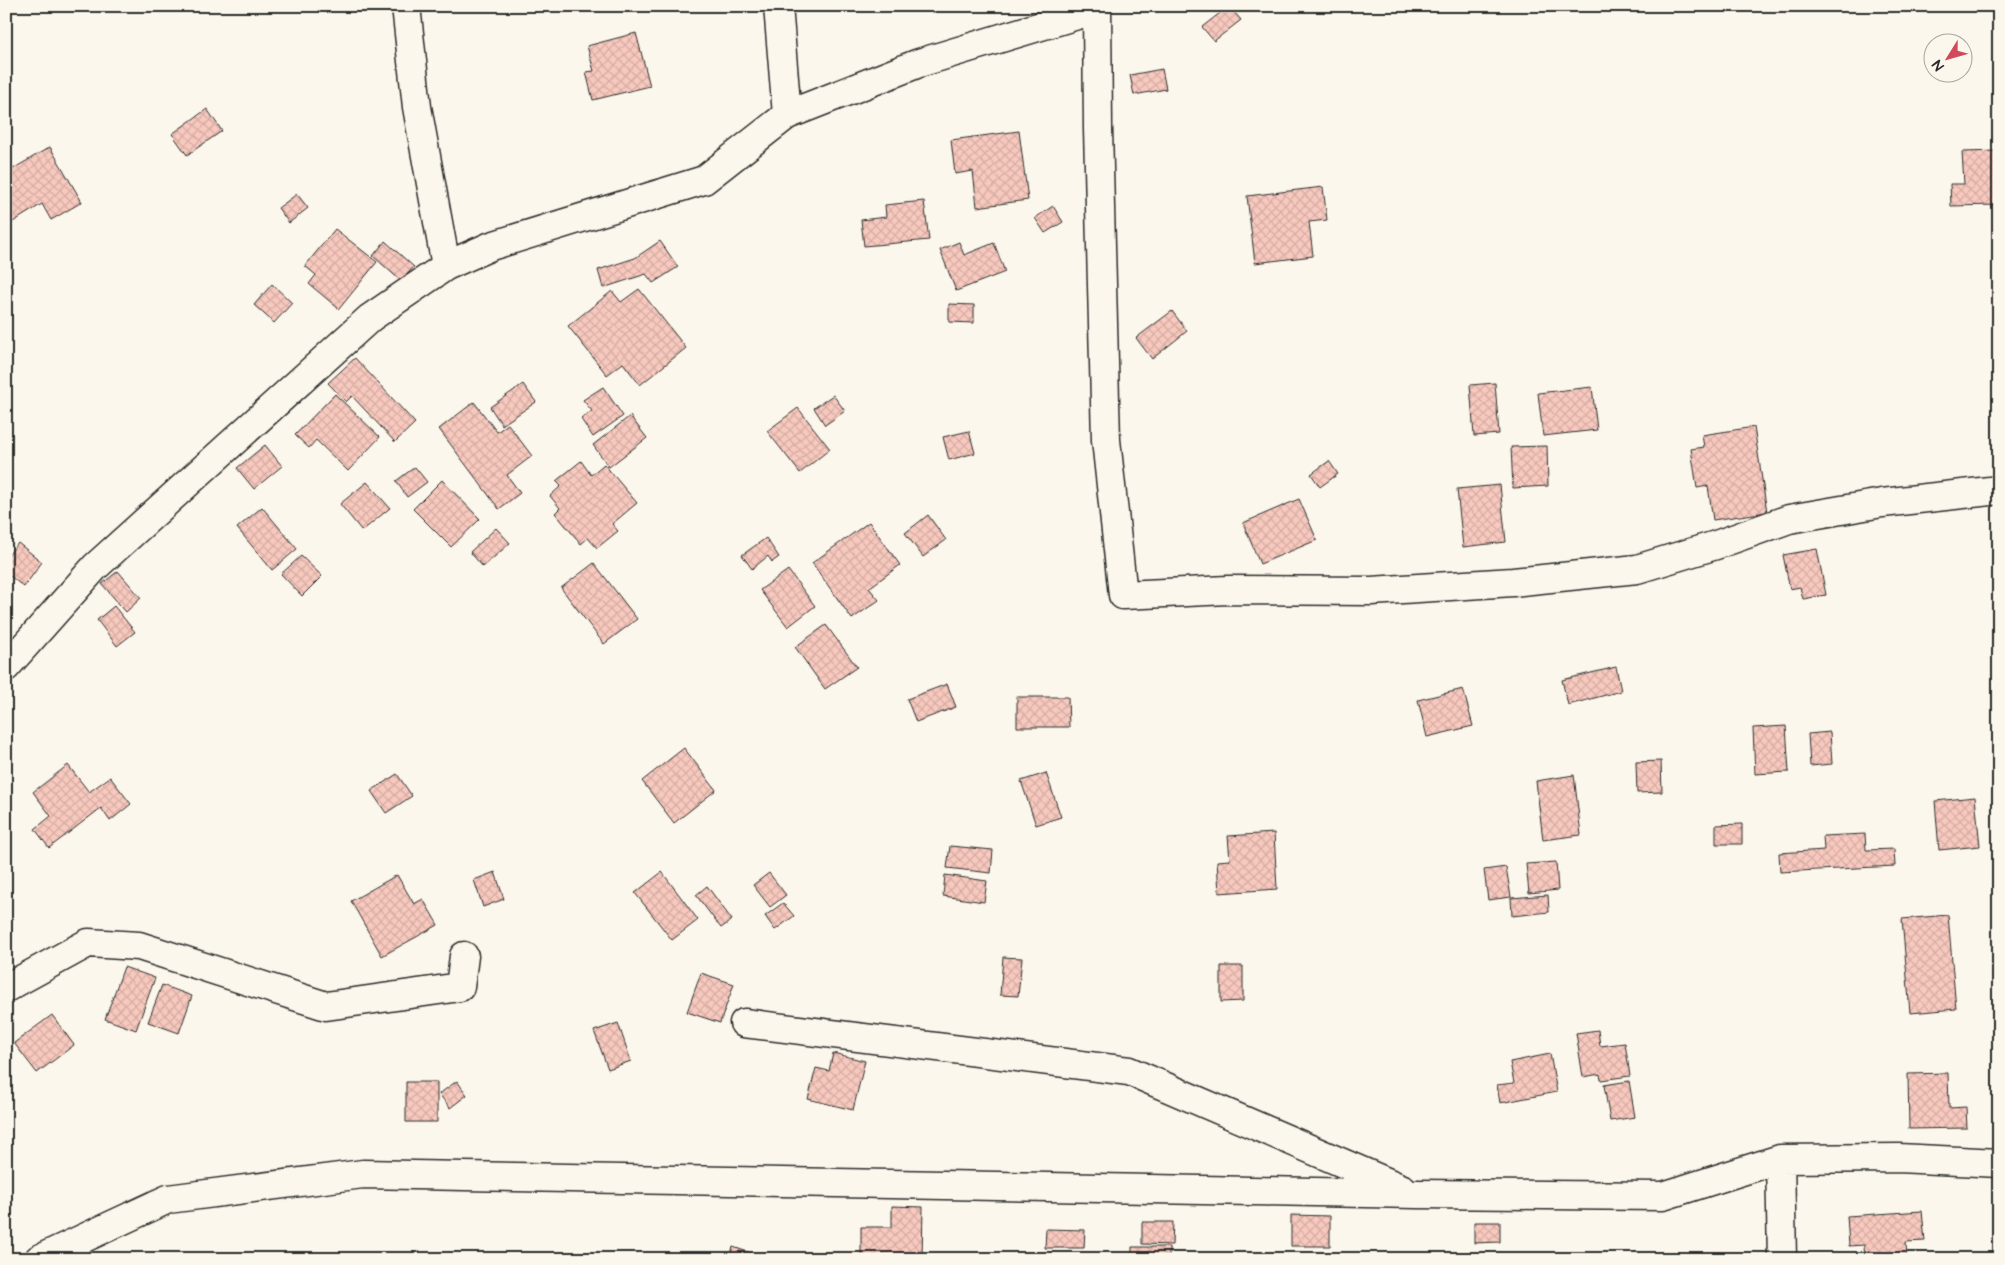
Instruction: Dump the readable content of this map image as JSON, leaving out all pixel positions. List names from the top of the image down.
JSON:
{
  "north": "bottom left"
}
